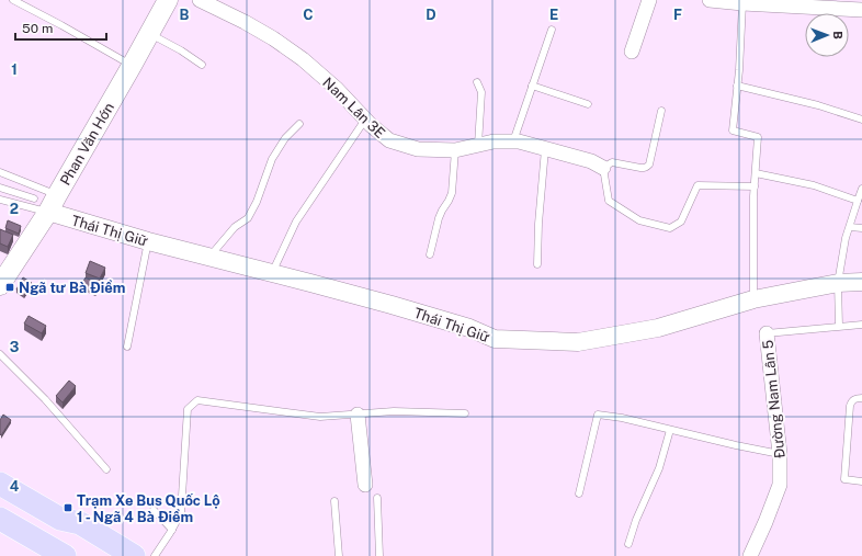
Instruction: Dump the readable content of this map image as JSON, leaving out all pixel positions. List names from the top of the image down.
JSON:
{
  "streets": {
    "main road": ["Phan Văn Hớn"],
    "street": ["Nam Lân 3E", "Thái Thị Giữ", "Đường Nam Lân 5"]
  },
  "crossings": [
    ["Phan Văn Hớn", "Thái Thị Giữ"]
  ],
  "places": {
    "transit": ["Ngã tư Bà Điểm", "Trạm Xe Bus Quốc Lộ 1 - Ngã 4 Bà Điểm"]
  },
  "scale_bar": "50 m",
  "north": "right",
  "grid": {
    "columns": [
      "B",
      "C",
      "D",
      "E",
      "F"
    ],
    "rows": [
      "1",
      "2",
      "3",
      "4"
    ]
  }
}
